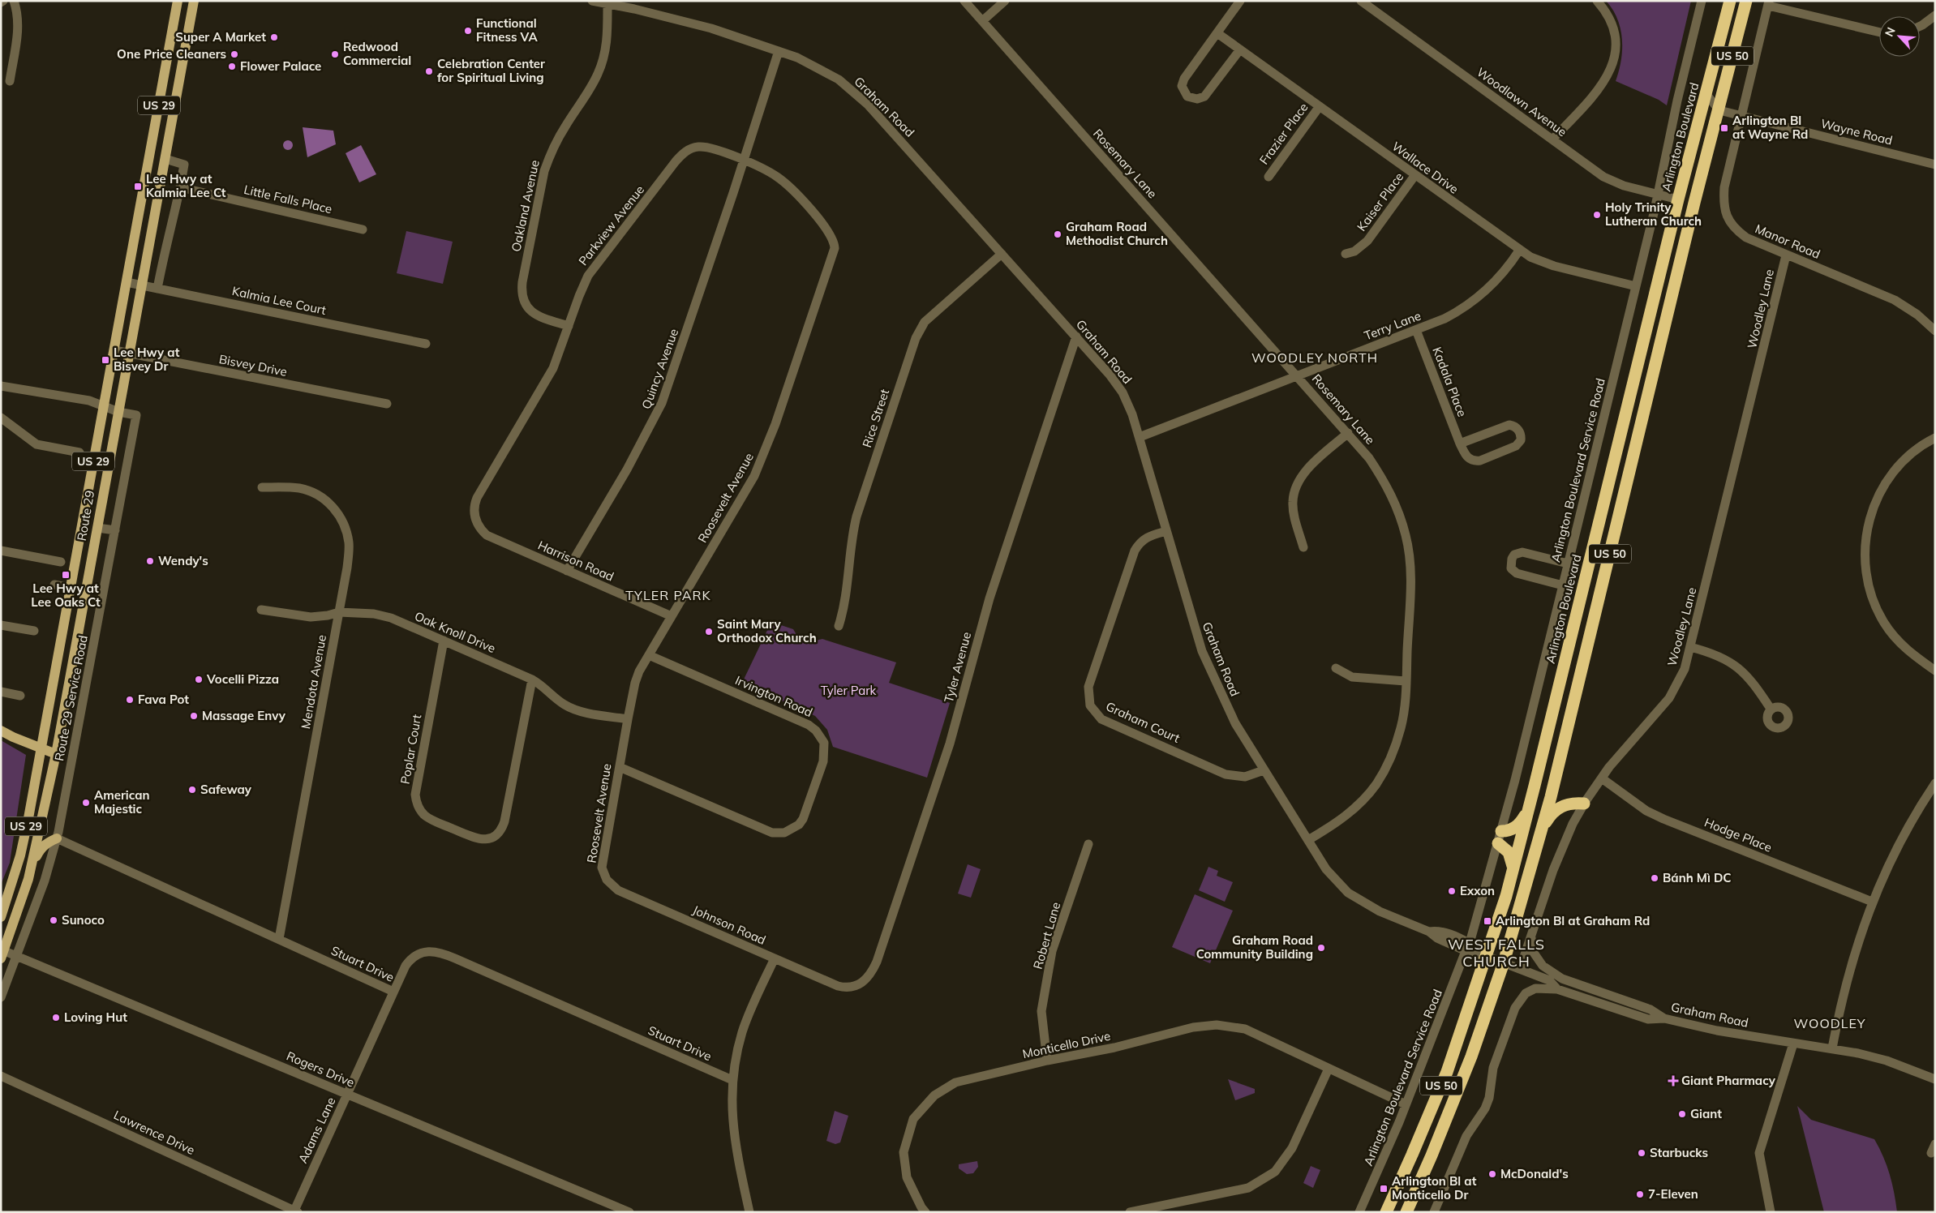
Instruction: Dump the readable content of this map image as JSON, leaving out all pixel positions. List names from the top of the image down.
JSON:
{
  "streets": {
    "highway": ["US 50", "Arlington Boulevard"],
    "main road": ["US 29", "Route 29"],
    "street": [
      "Woodlawn Avenue",
      "Graham Road",
      "Wayne Road",
      "Frazier Place",
      "Rosemary Lane",
      "Wallace Drive",
      "Little Falls Place",
      "Kaiser Place",
      "Oakland Avenue",
      "Parkview Avenue",
      "Manor Road",
      "Kalmia Lee Court",
      "Woodley Lane",
      "Terry Lane",
      "Bisvey Drive",
      "Quincy Avenue",
      "Kadala Place",
      "Rice Street",
      "Arlington Boulevard Service Road",
      "Roosevelt Avenue",
      "Harrison Road",
      "Oak Knoll Drive",
      "Tyler Avenue",
      "Mendota Avenue",
      "Irvington Road",
      "Route 29 Service Road",
      "Graham Court",
      "Poplar Court",
      "Hodge Place",
      "Johnson Road",
      "Robert Lane",
      "Stuart Drive",
      "Monticello Drive",
      "Rogers Drive",
      "Adams Lane",
      "Lawrence Drive"
    ]
  },
  "crossings": [
    ["US 50", "Graham Road"],
    ["US 50", "Wayne Road"],
    ["Woodlawn Avenue", "Arlington Boulevard"],
    ["Woodlawn Avenue", "Arlington Boulevard Service Road"],
    ["Graham Road", "Arlington Boulevard"],
    ["Graham Road", "Rosemary Lane"],
    ["Graham Road", "Oakland Avenue"],
    ["Graham Road", "Woodley Lane"],
    ["Graham Road", "Terry Lane"],
    ["Graham Road", "Rice Street"],
    ["Graham Road", "Arlington Boulevard Service Road"],
    ["Graham Road", "Tyler Avenue"],
    ["Graham Road", "Graham Court"],
    ["Wayne Road", "Manor Road"],
    ["Frazier Place", "Wallace Drive"],
    ["Rosemary Lane", "Terry Lane"],
    ["Wallace Drive", "Kaiser Place"],
    ["Wallace Drive", "Terry Lane"],
    ["Wallace Drive", "Arlington Boulevard Service Road"],
    ["Oakland Avenue", "Parkview Avenue"],
    ["Parkview Avenue", "Quincy Avenue"],
    ["Parkview Avenue", "Roosevelt Avenue"],
    ["Parkview Avenue", "Harrison Road"],
    ["Manor Road", "Woodley Lane"],
    ["Kalmia Lee Court", "Route 29"],
    ["Woodley Lane", "Hodge Place"],
    ["Terry Lane", "Kadala Place"],
    ["Bisvey Drive", "Route 29"],
    ["Quincy Avenue", "Roosevelt Avenue"],
    ["Quincy Avenue", "Harrison Road"],
    ["Arlington Boulevard Service Road", "Monticello Drive"],
    ["Roosevelt Avenue", "Harrison Road"],
    ["Roosevelt Avenue", "Oak Knoll Drive"],
    ["Roosevelt Avenue", "Irvington Road"],
    ["Roosevelt Avenue", "Johnson Road"],
    ["Route 29", "Route 29 Service Road"],
    ["Route 29", "Rogers Drive"],
    ["Oak Knoll Drive", "Mendota Avenue"],
    ["Oak Knoll Drive", "Poplar Court"],
    ["Tyler Avenue", "Johnson Road"],
    ["Mendota Avenue", "Stuart Drive"],
    ["Route 29 Service Road", "Stuart Drive"],
    ["Route 29 Service Road", "Rogers Drive"],
    ["Robert Lane", "Monticello Drive"],
    ["Stuart Drive", "Adams Lane"],
    ["Rogers Drive", "Adams Lane"],
    ["Adams Lane", "Lawrence Drive"]
  ],
  "districts": [
    "WOODLEY NORTH",
    "TYLER PARK",
    "WEST FALLS CHURCH",
    "WOODLEY"
  ],
  "parks": ["Tyler Park"],
  "places": {
    "other": [
      "Functional Fitness VA",
      "Super A Market",
      "One Price Cleaners",
      "Redwood Commercial",
      "Flower Palace",
      "Celebration Center for Spiritual Living",
      "Holy Trinity Lutheran Church",
      "Graham Road Methodist Church",
      "Wendy's",
      "Saint Mary Orthodox Church",
      "Vocelli Pizza",
      "Fava Pot",
      "Massage Envy",
      "Safeway",
      "American Majestic",
      "Bánh Mì DC",
      "Exxon",
      "Sunoco",
      "Graham Road Community Building",
      "Loving Hut",
      "Giant",
      "Starbucks",
      "McDonald's",
      "7-Eleven"
    ],
    "transit": [
      "Arlington Bl at Wayne Rd",
      "Lee Hwy at Kalmia Lee Ct",
      "Lee Hwy at Bisvey Dr",
      "Lee Hwy at Lee Oaks Ct",
      "Arlington Bl at Graham Rd",
      "Arlington Bl at Monticello Dr"
    ],
    "health": ["Giant Pharmacy"]
  },
  "north": "top left"
}
